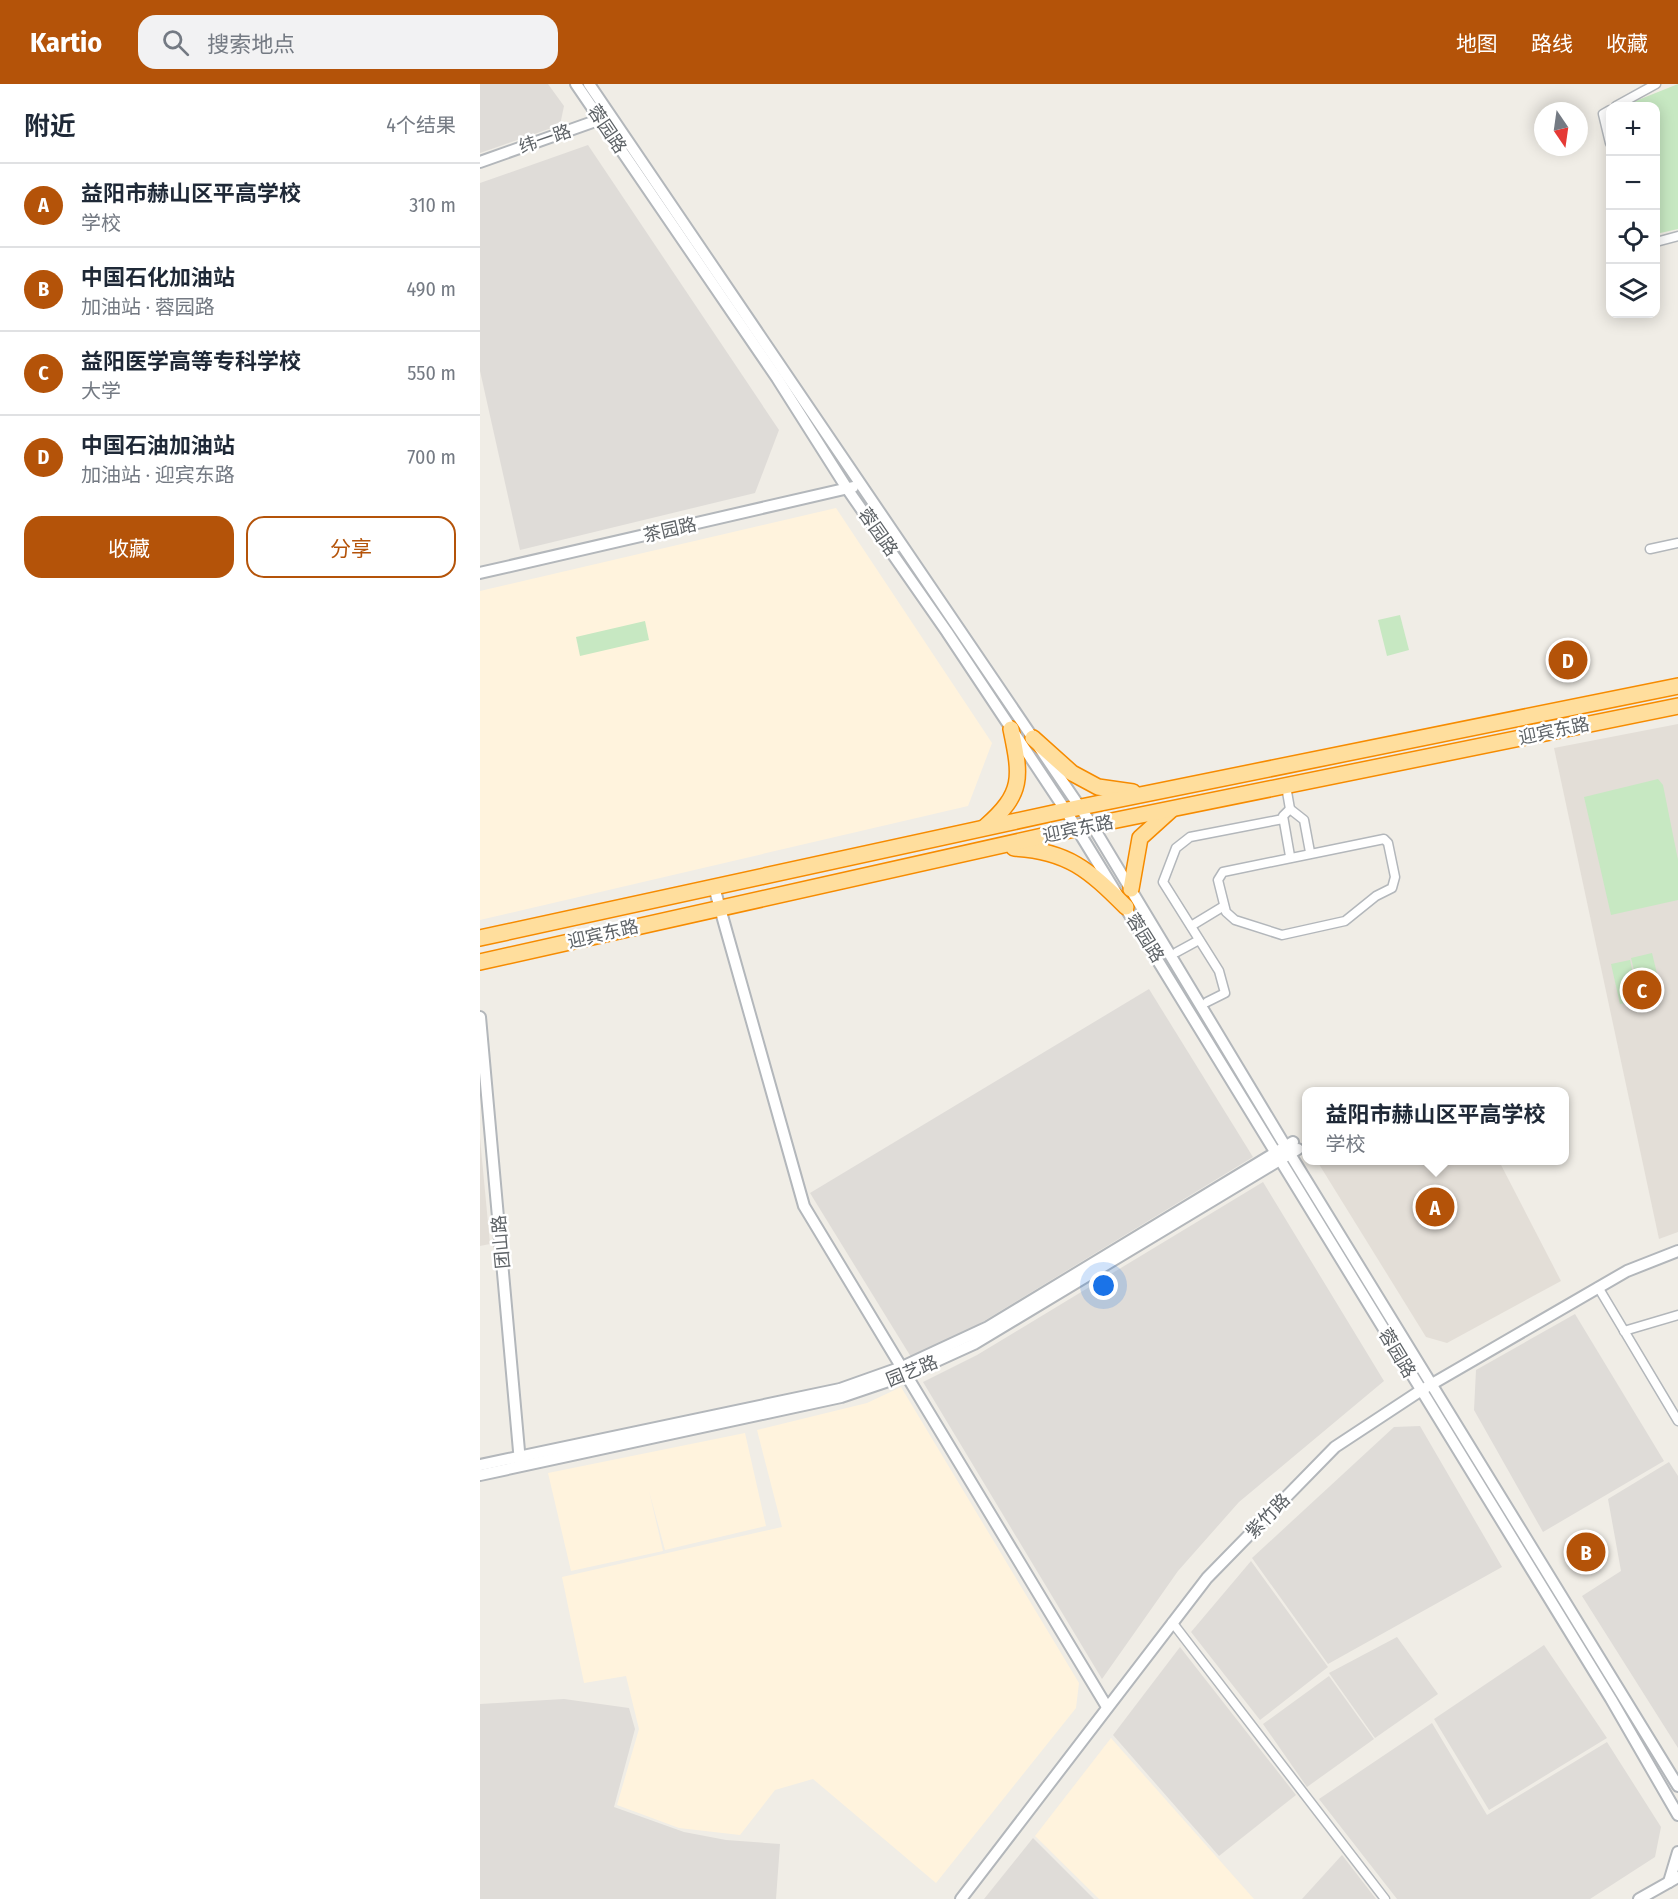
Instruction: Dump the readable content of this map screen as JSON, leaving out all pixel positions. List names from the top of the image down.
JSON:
{
  "streets": {
    "highway": ["迎宾东路"],
    "street": [
      "蓉园路",
      "纬一路",
      "茶园路",
      "团山路",
      "园艺路",
      "紫竹路"
    ]
  },
  "crossings": [
    ["蓉园路", "纬一路"],
    ["蓉园路", "茶园路"],
    ["蓉园路", "迎宾东路"],
    ["蓉园路", "园艺路"],
    ["蓉园路", "紫竹路"],
    ["团山路", "园艺路"]
  ],
  "north": "bottom",
  "page": {
    "header": "Kartio",
    "search": "搜索地点",
    "nav": ["地图", "路线", "收藏"],
    "heading": ["附近", "4个结果"],
    "map_buttons": ["+", "−"],
    "list": [
      {
        "mark": "A",
        "name": "益阳市赫山区平高学校",
        "note": "学校",
        "value": "310 m"
      },
      {
        "mark": "B",
        "name": "中国石化加油站",
        "note": "加油站 · 蓉园路",
        "value": "490 m"
      },
      {
        "mark": "C",
        "name": "益阳医学高等专科学校",
        "note": "大学",
        "value": "550 m"
      },
      {
        "mark": "D",
        "name": "中国石油加油站",
        "note": "加油站 · 迎宾东路",
        "value": "700 m"
      }
    ],
    "buttons": ["收藏", "分享"],
    "pins": [
      "D",
      "C",
      "A",
      "B"
    ],
    "popup": ["益阳市赫山区平高学校", "学校"]
  }
}
